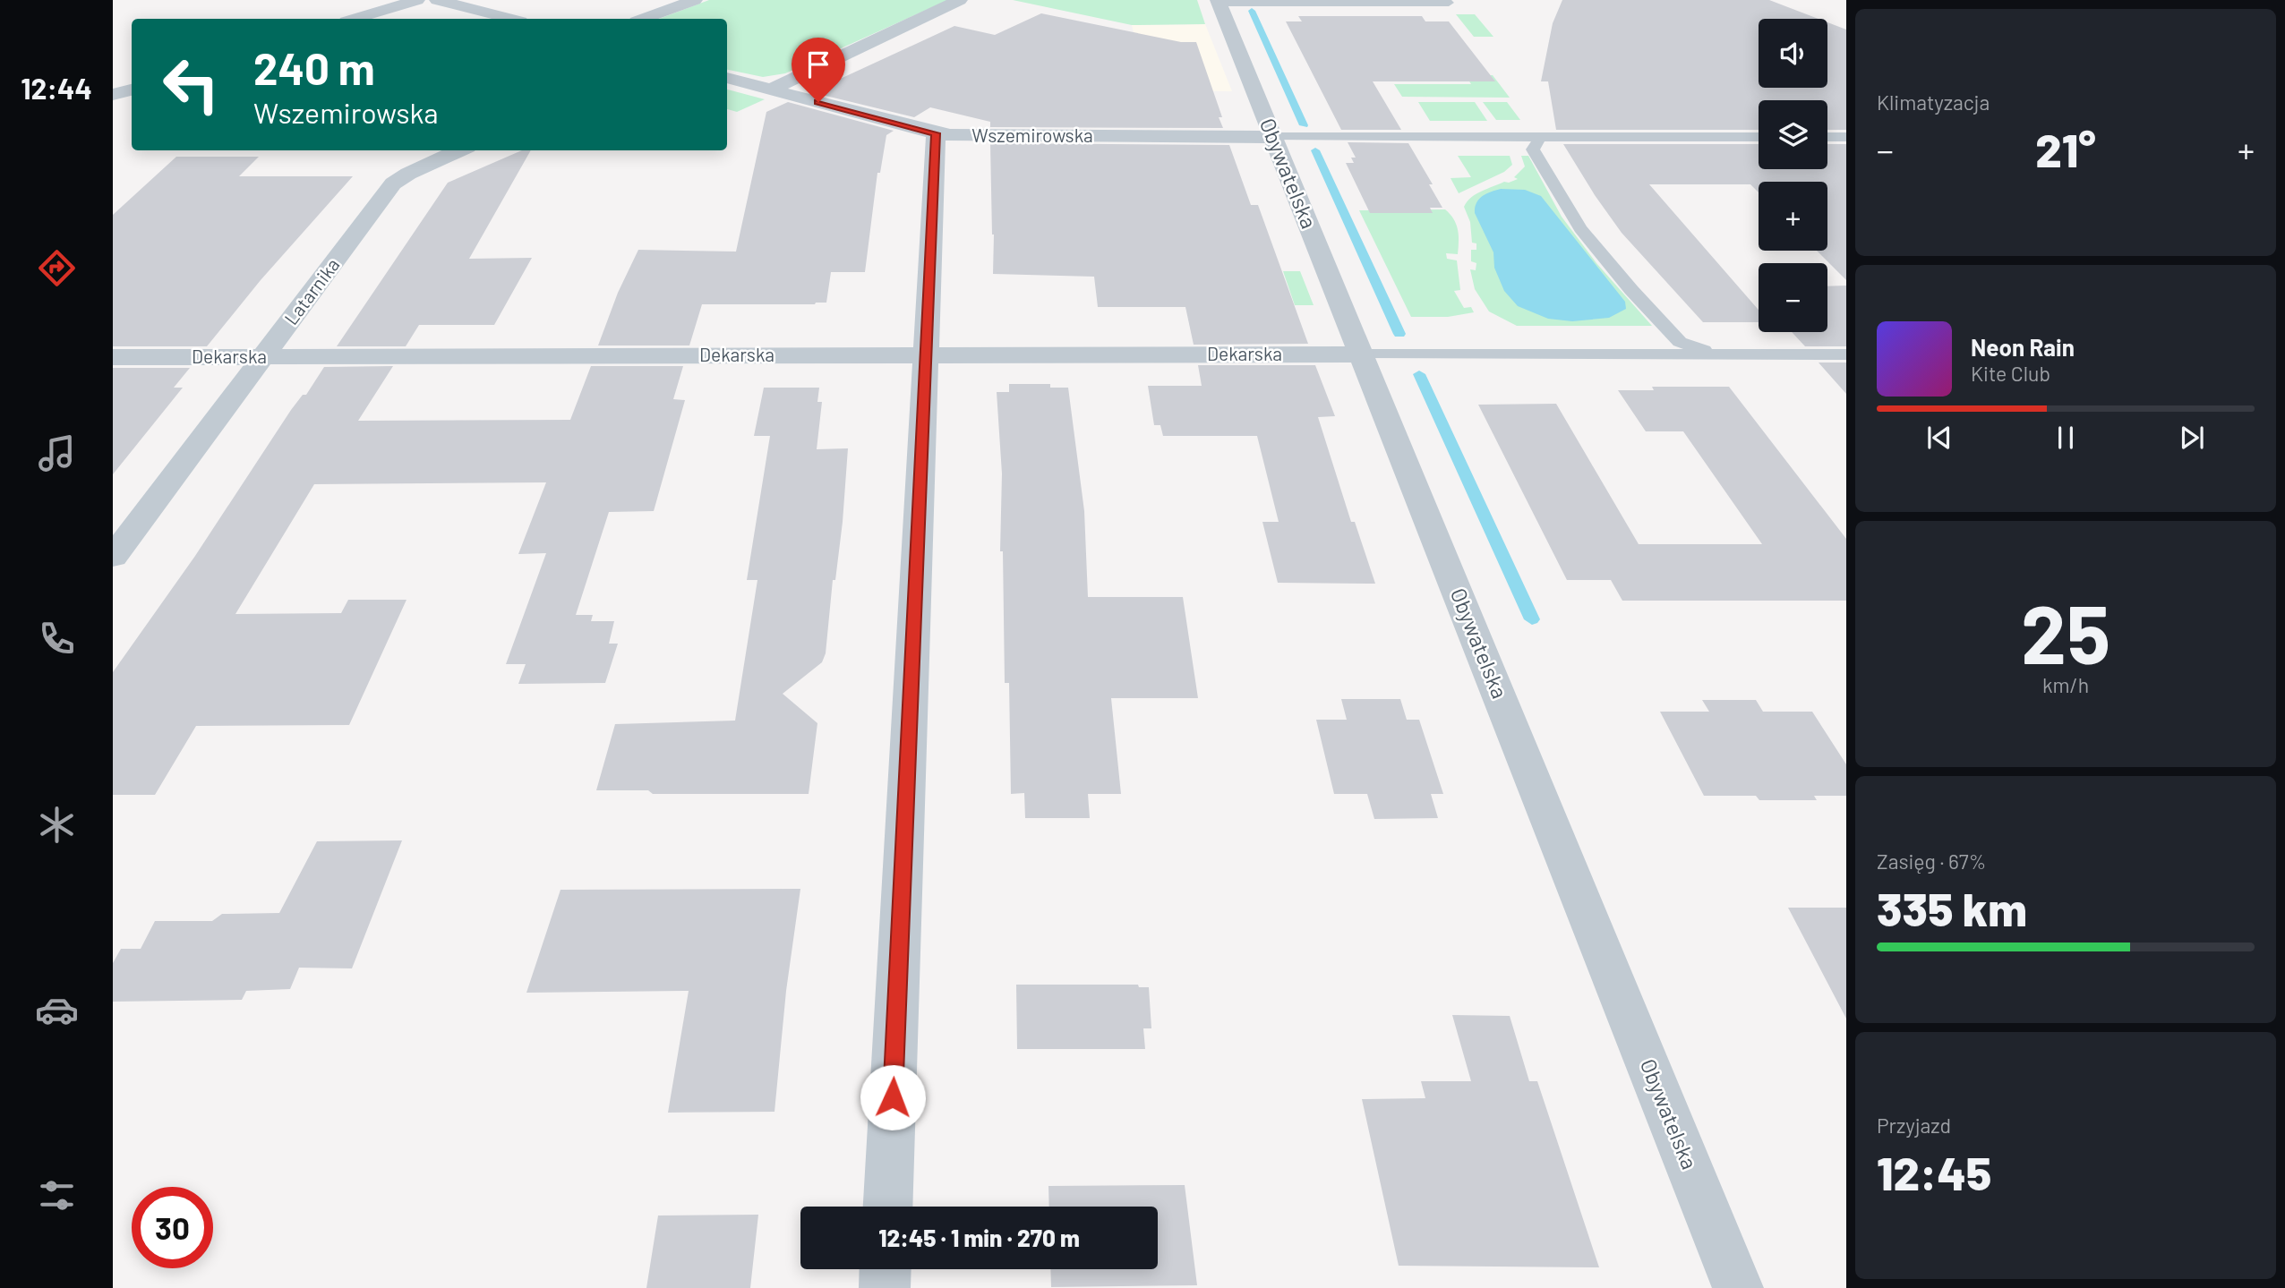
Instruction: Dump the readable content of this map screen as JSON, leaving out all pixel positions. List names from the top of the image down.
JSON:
{
  "streets": {
    "street": [
      "Wszemirowska",
      "Obywatelska",
      "Latarnika",
      "Dekarska"
    ]
  },
  "crossings": [
    ["Wszemirowska", "Obywatelska"],
    ["Obywatelska", "Dekarska"],
    ["Latarnika", "Dekarska"]
  ],
  "page": {
    "tabs": "12:44",
    "tile": [
      "Klimatyzacja",
      ["25", "km/h"],
      ["Zasięg · 67%", "335 km"],
      ["Przyjazd", "12:45"]
    ],
    "map_buttons": ["+", "−"],
    "turn": ["240 m", "Wszemirowska"],
    "heat": ["−", "21°", "+"],
    "song": ["Neon Rain", "Kite Club"],
    "limit": "30",
    "trip": "12:45 · 1 min · 270 m"
  }
}
